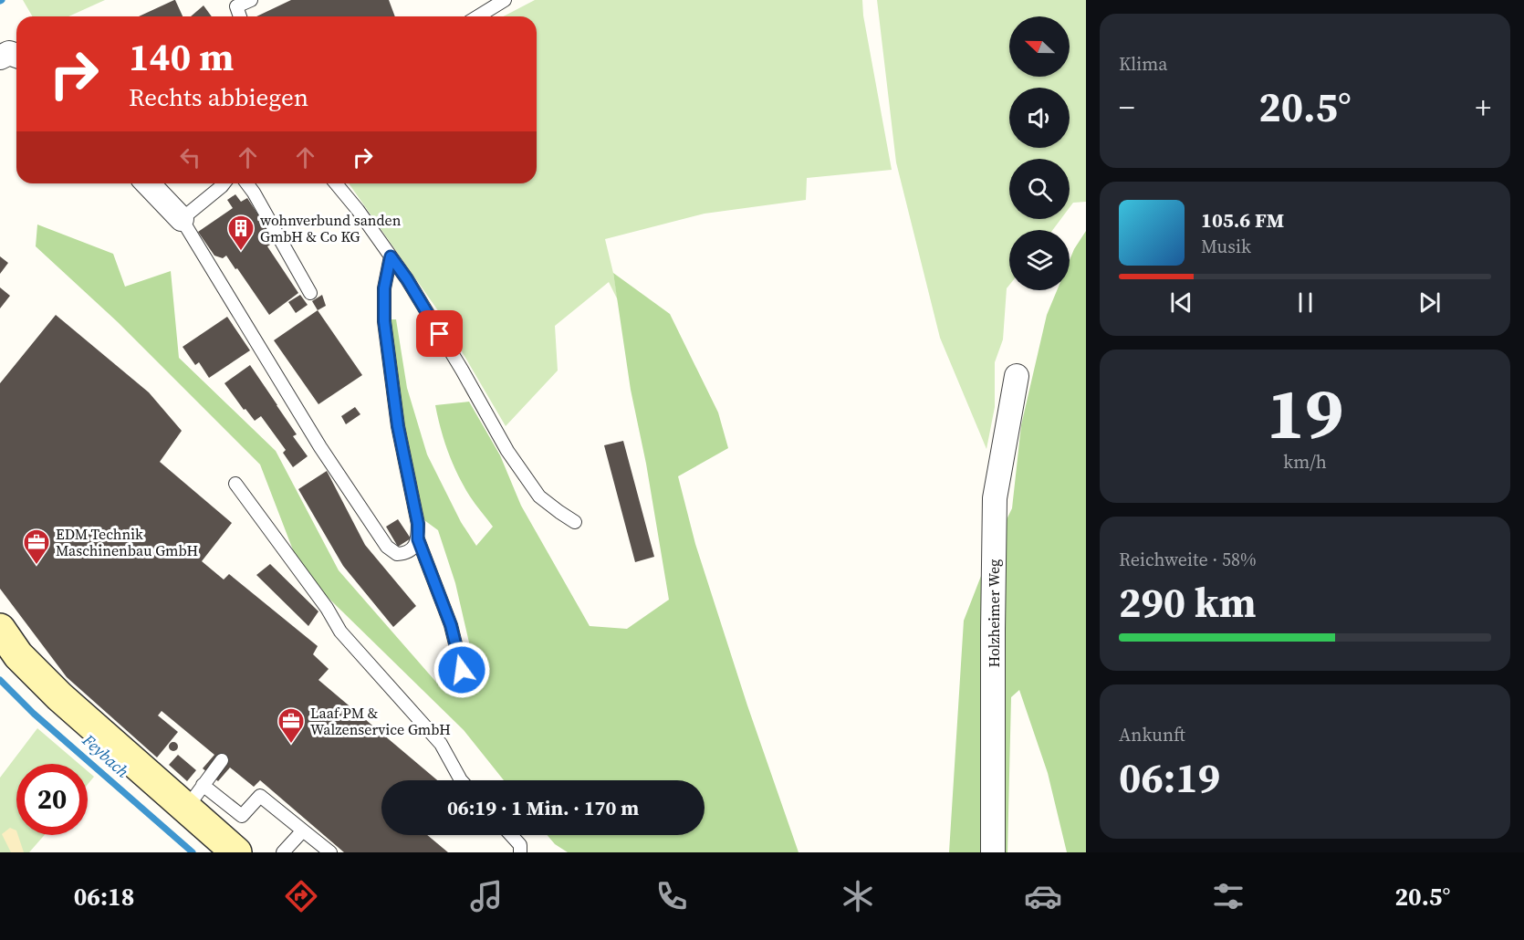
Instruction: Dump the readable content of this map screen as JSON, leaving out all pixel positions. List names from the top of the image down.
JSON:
{
  "streets": {
    "street": ["Holzheimer Weg"]
  },
  "water": ["Feybach"],
  "places": {
    "building": ["wohnverbund sanden GmbH & Co KG"],
    "office": ["EDM Technik Maschinenbau GmbH", "Laaf PM & Walzenservice GmbH"]
  },
  "north": "left",
  "page": {
    "tile": [
      "Klima",
      ["19", "km/h"],
      ["Reichweite · 58%", "290 km"],
      ["Ankunft", "06:19"]
    ],
    "turn": ["140 m", "Rechts abbiegen"],
    "heat": ["−", "20.5°", "+"],
    "song": ["105.6 FM", "Musik"],
    "limit": "20",
    "trip": "06:19 · 1 Min. · 170 m",
    "tabs": ["06:18", "20.5°"]
  }
}
